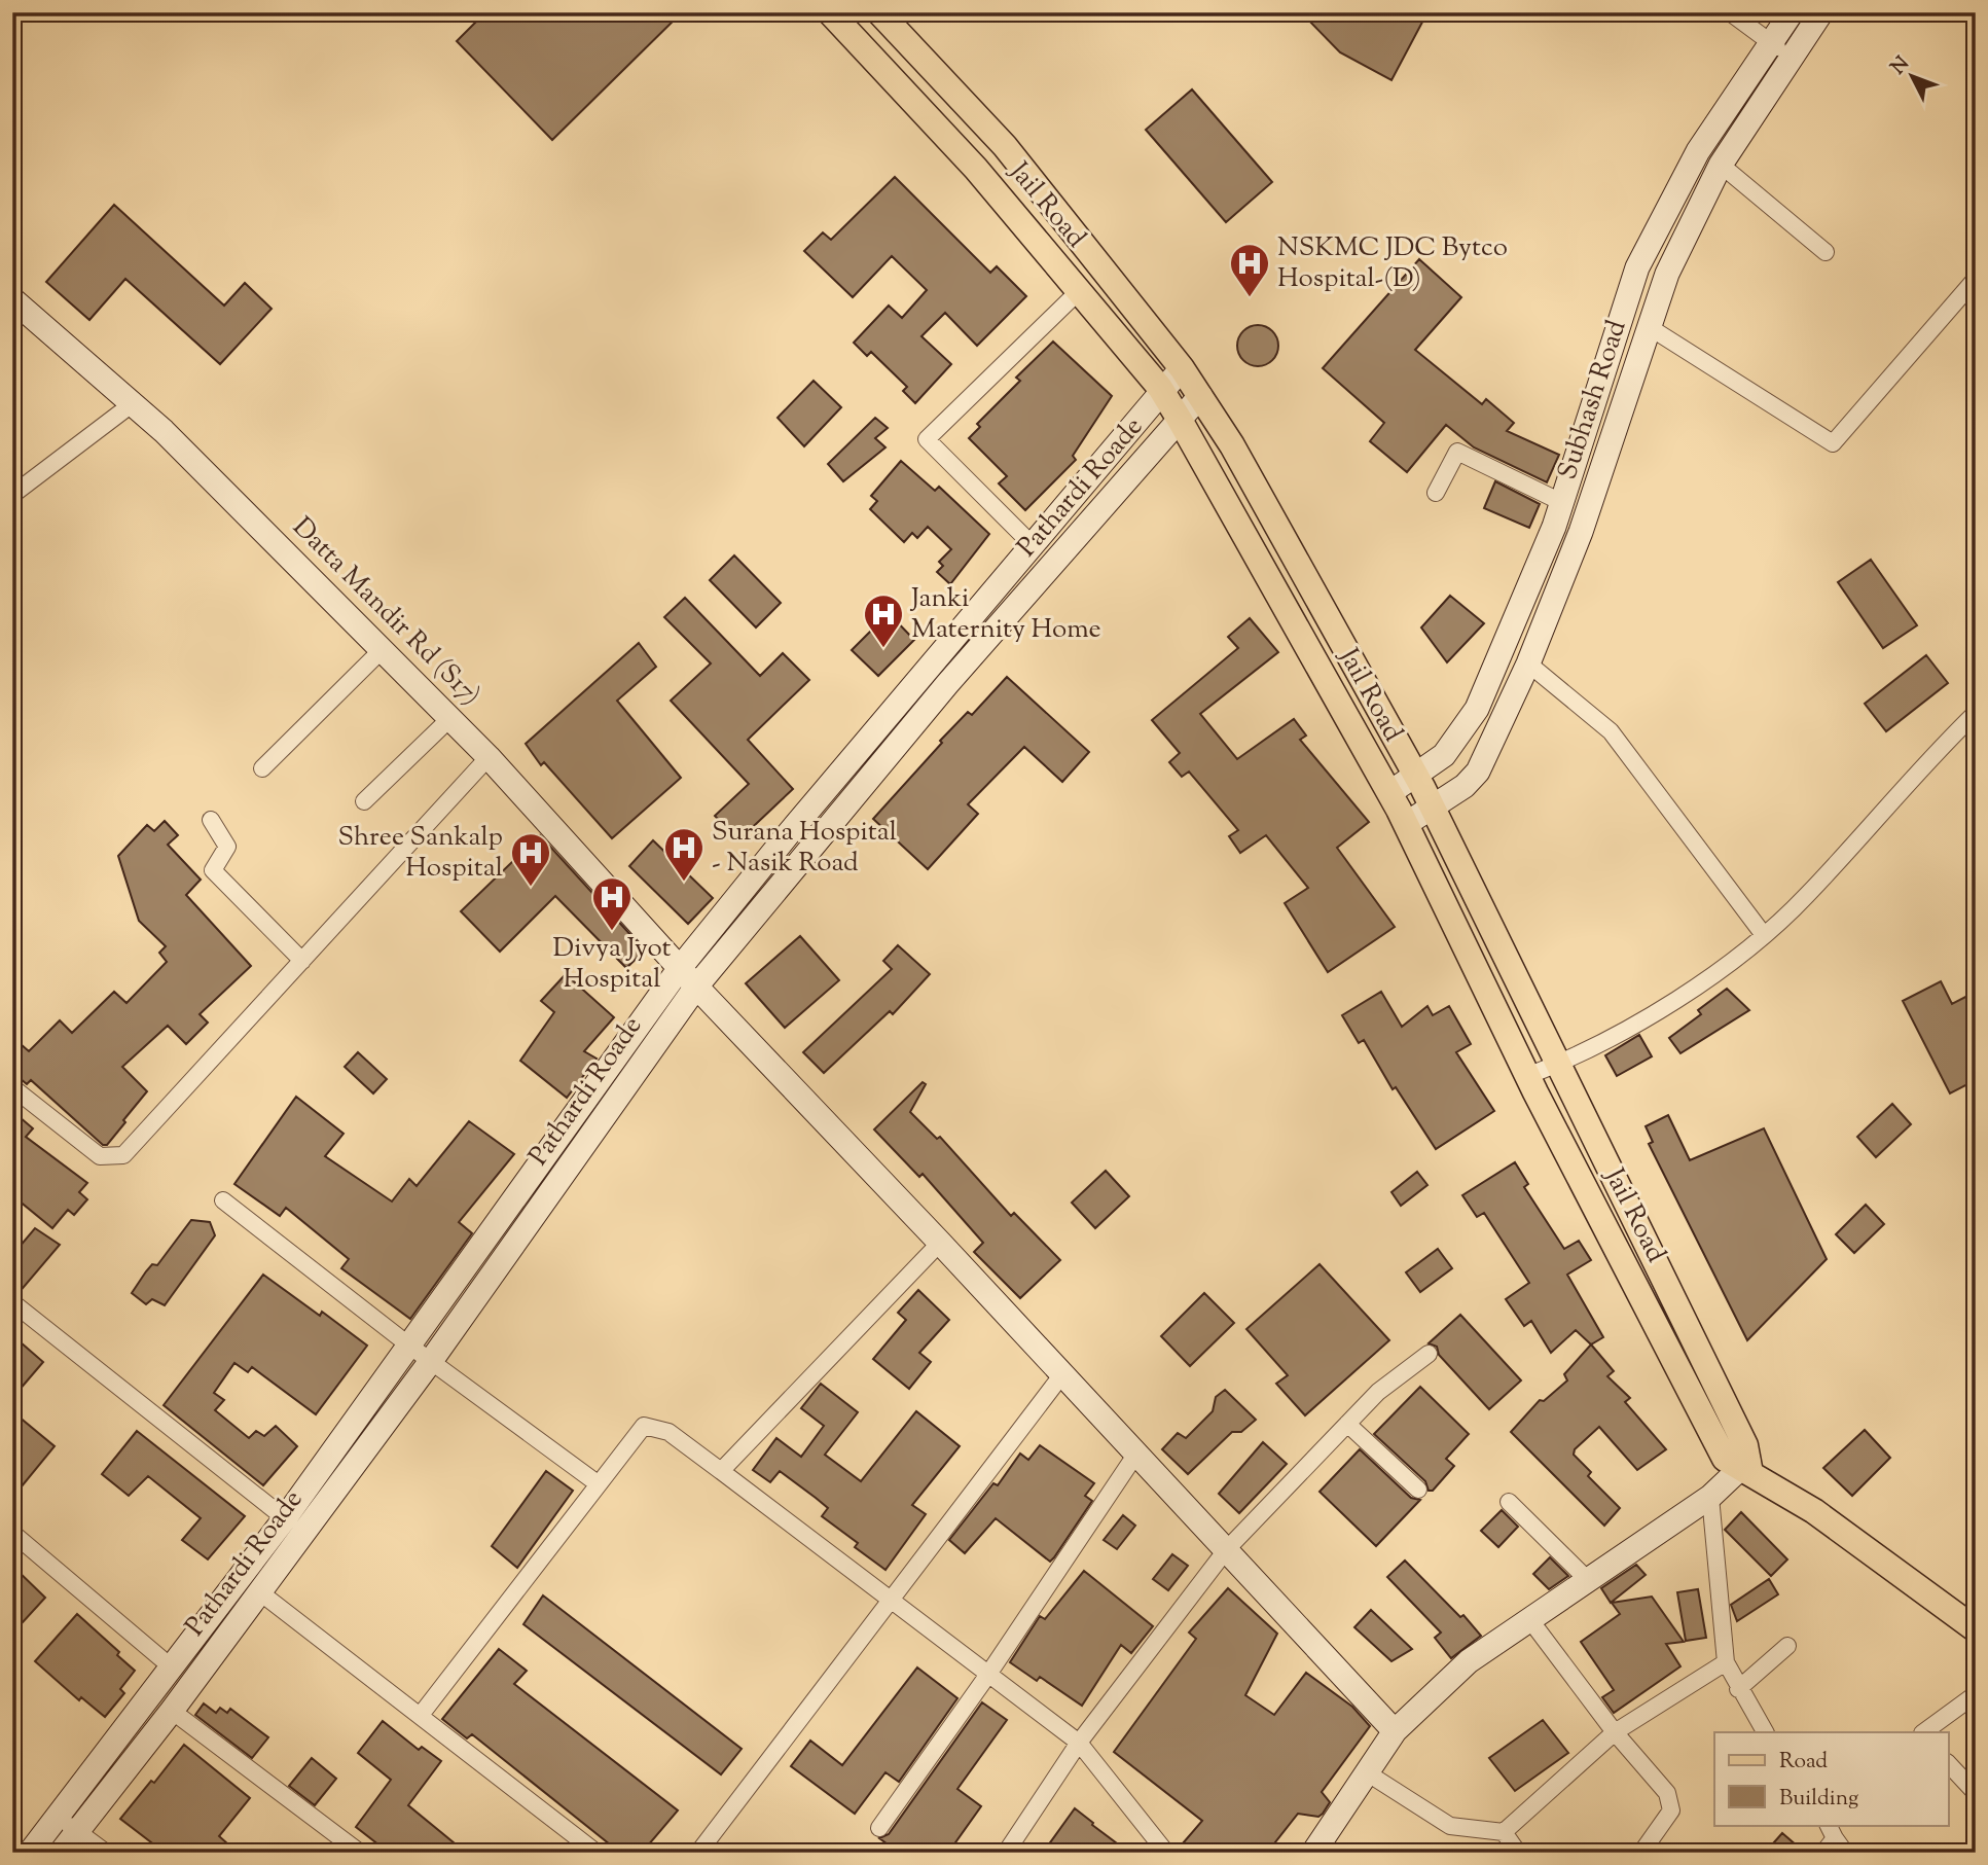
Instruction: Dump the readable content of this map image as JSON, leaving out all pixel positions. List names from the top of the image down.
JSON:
{
  "streets": {
    "main road": ["Jail Road"],
    "street": ["Subhash Road", "Pathardi Roade", "Datta Mandir Rd (S17)"]
  },
  "crossings": [
    ["Jail Road", "Subhash Road"],
    ["Jail Road", "Pathardi Roade"],
    ["Pathardi Roade", "Datta Mandir Rd (S17)"]
  ],
  "places": {
    "hospital": [
      "NSKMC JDC Bytco Hospital-(D)",
      "Janki Maternity Home",
      "Surana Hospital - Nasik Road",
      "Shree Sankalp Hospital",
      "Divya Jyot Hospital"
    ]
  },
  "legend": ["Road", "Building"],
  "north": "top left"
}
